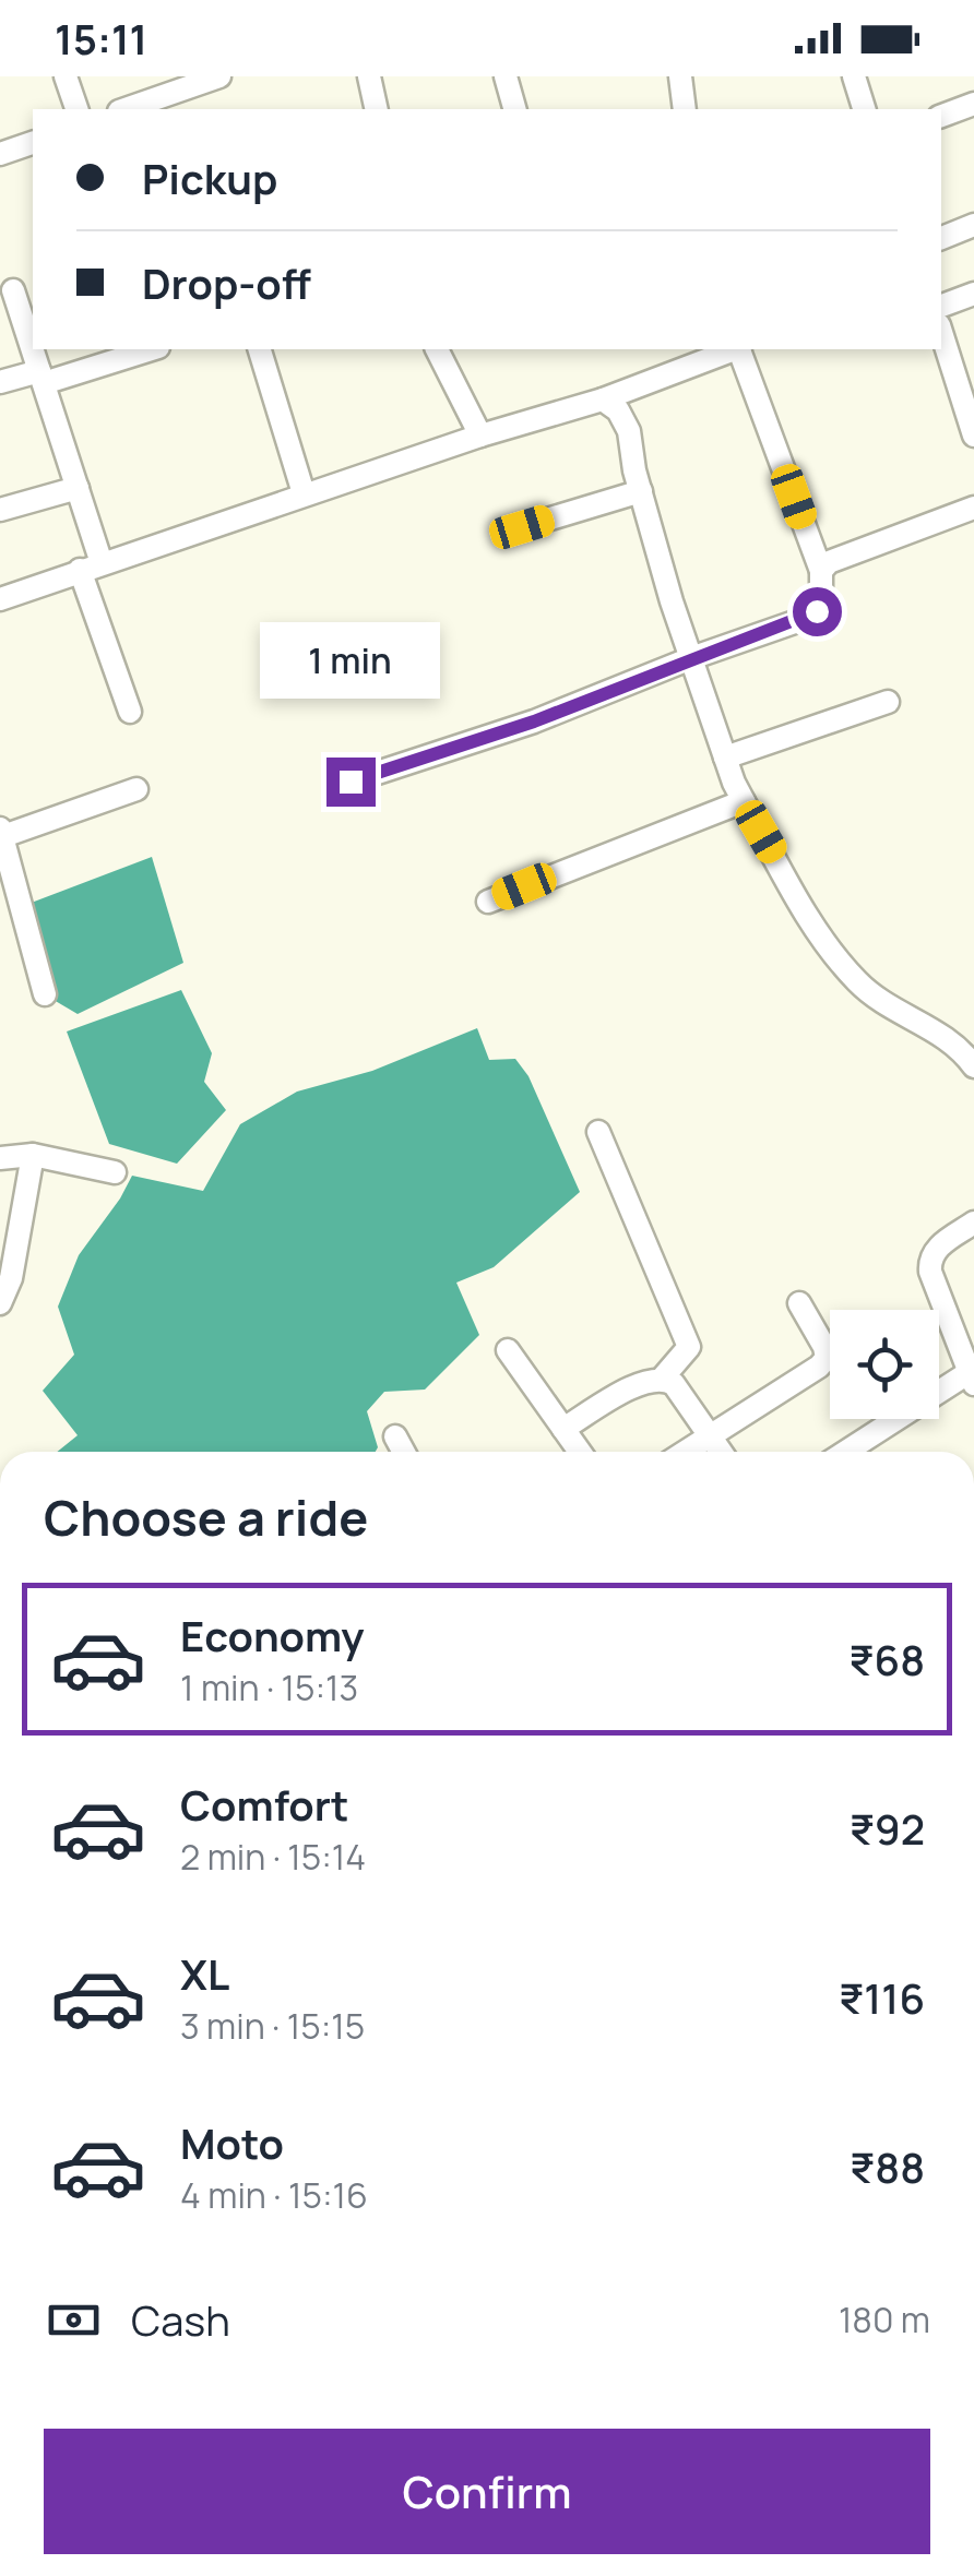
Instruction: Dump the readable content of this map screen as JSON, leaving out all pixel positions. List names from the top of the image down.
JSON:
{
  "page": {
    "status": "15:11",
    "banner": ["Pickup", "Drop-off"],
    "bubble": "1 min",
    "heading": "Choose a ride",
    "list": [
      {
        "name": "Economy",
        "note": "1 min · 15:13",
        "value": "₹68"
      },
      {
        "name": "Comfort",
        "note": "2 min · 15:14",
        "value": "₹92"
      },
      {
        "name": "XL",
        "note": "3 min · 15:15",
        "value": "₹116"
      },
      {
        "name": "Moto",
        "note": "4 min · 15:16",
        "value": "₹88"
      }
    ],
    "pay": ["Cash", "180 m"],
    "buttons": "Confirm"
  }
}
